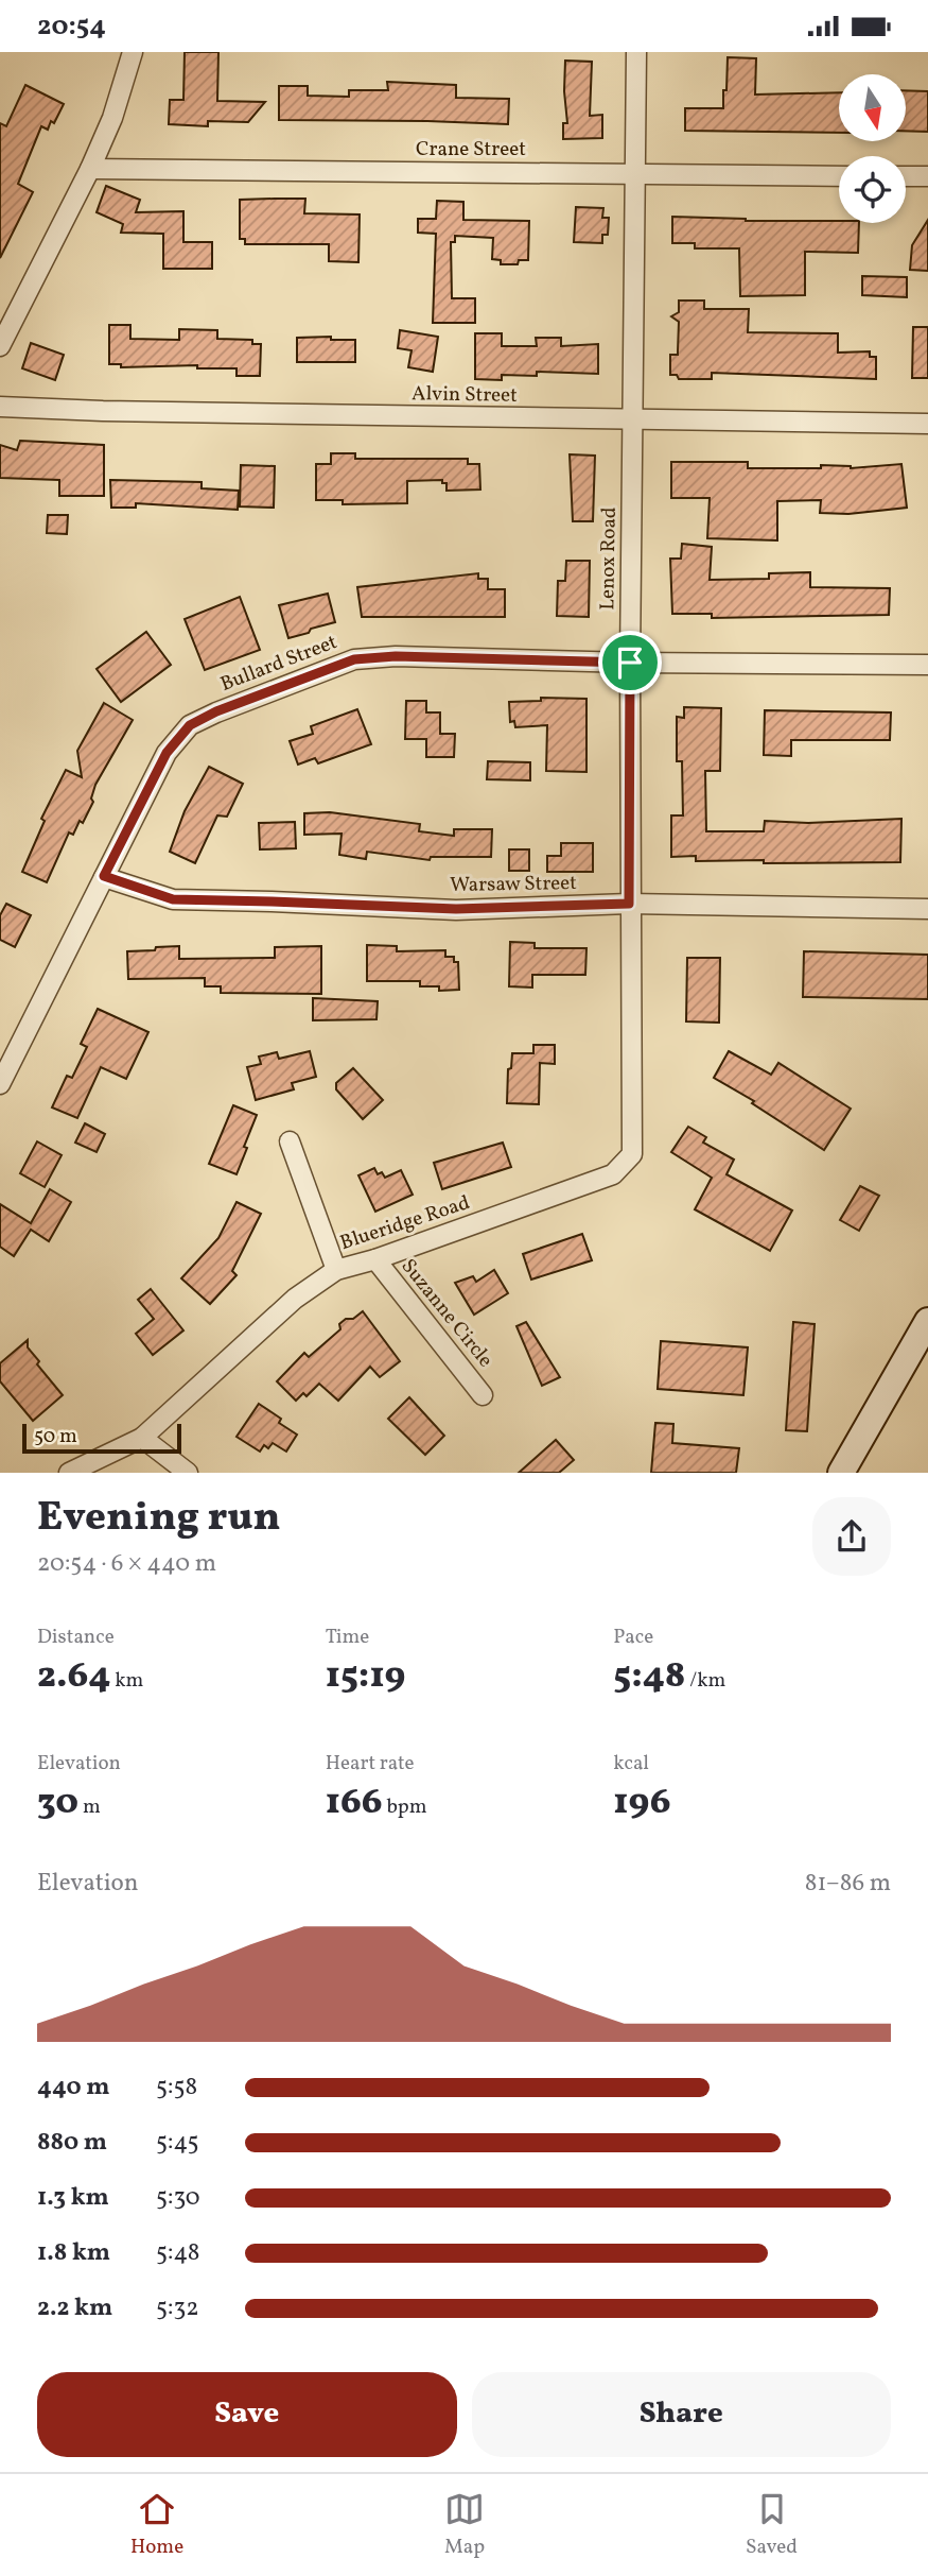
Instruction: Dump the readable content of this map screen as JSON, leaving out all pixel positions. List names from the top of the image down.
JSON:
{
  "streets": {
    "street": [
      "Crane Street",
      "Alvin Street",
      "Lenox Road",
      "Bullard Street",
      "Warsaw Street",
      "Blueridge Road",
      "Suzanne Circle"
    ]
  },
  "crossings": [
    ["Crane Street", "Lenox Road"],
    ["Alvin Street", "Lenox Road"],
    ["Lenox Road", "Bullard Street"],
    ["Lenox Road", "Warsaw Street"],
    ["Lenox Road", "Blueridge Road"],
    ["Bullard Street", "Warsaw Street"],
    ["Blueridge Road", "Suzanne Circle"]
  ],
  "scale_bar": "50 m",
  "north": "bottom",
  "page": {
    "status": "20:54",
    "scale": "50 m",
    "heading": ["Evening run", "20:54 · 6 × 440 m"],
    "stats": [
      ["Distance", "2.64 km"],
      ["Time", "15:19"],
      ["Pace", "5:48 /km"],
      ["Elevation", "30 m"],
      ["Heart rate", "166 bpm"],
      ["kcal", "196"]
    ],
    "chart": ["Elevation", "81–86 m"],
    "list": [
      {
        "name": "440 m",
        "note": "5:58"
      },
      {
        "name": "880 m",
        "note": "5:45"
      },
      {
        "name": "1.3 km",
        "note": "5:30"
      },
      {
        "name": "1.8 km",
        "note": "5:48"
      },
      {
        "name": "2.2 km",
        "note": "5:32"
      }
    ],
    "buttons": ["Save", "Share"],
    "tabs": ["Home", "Map", "Saved"]
  }
}
